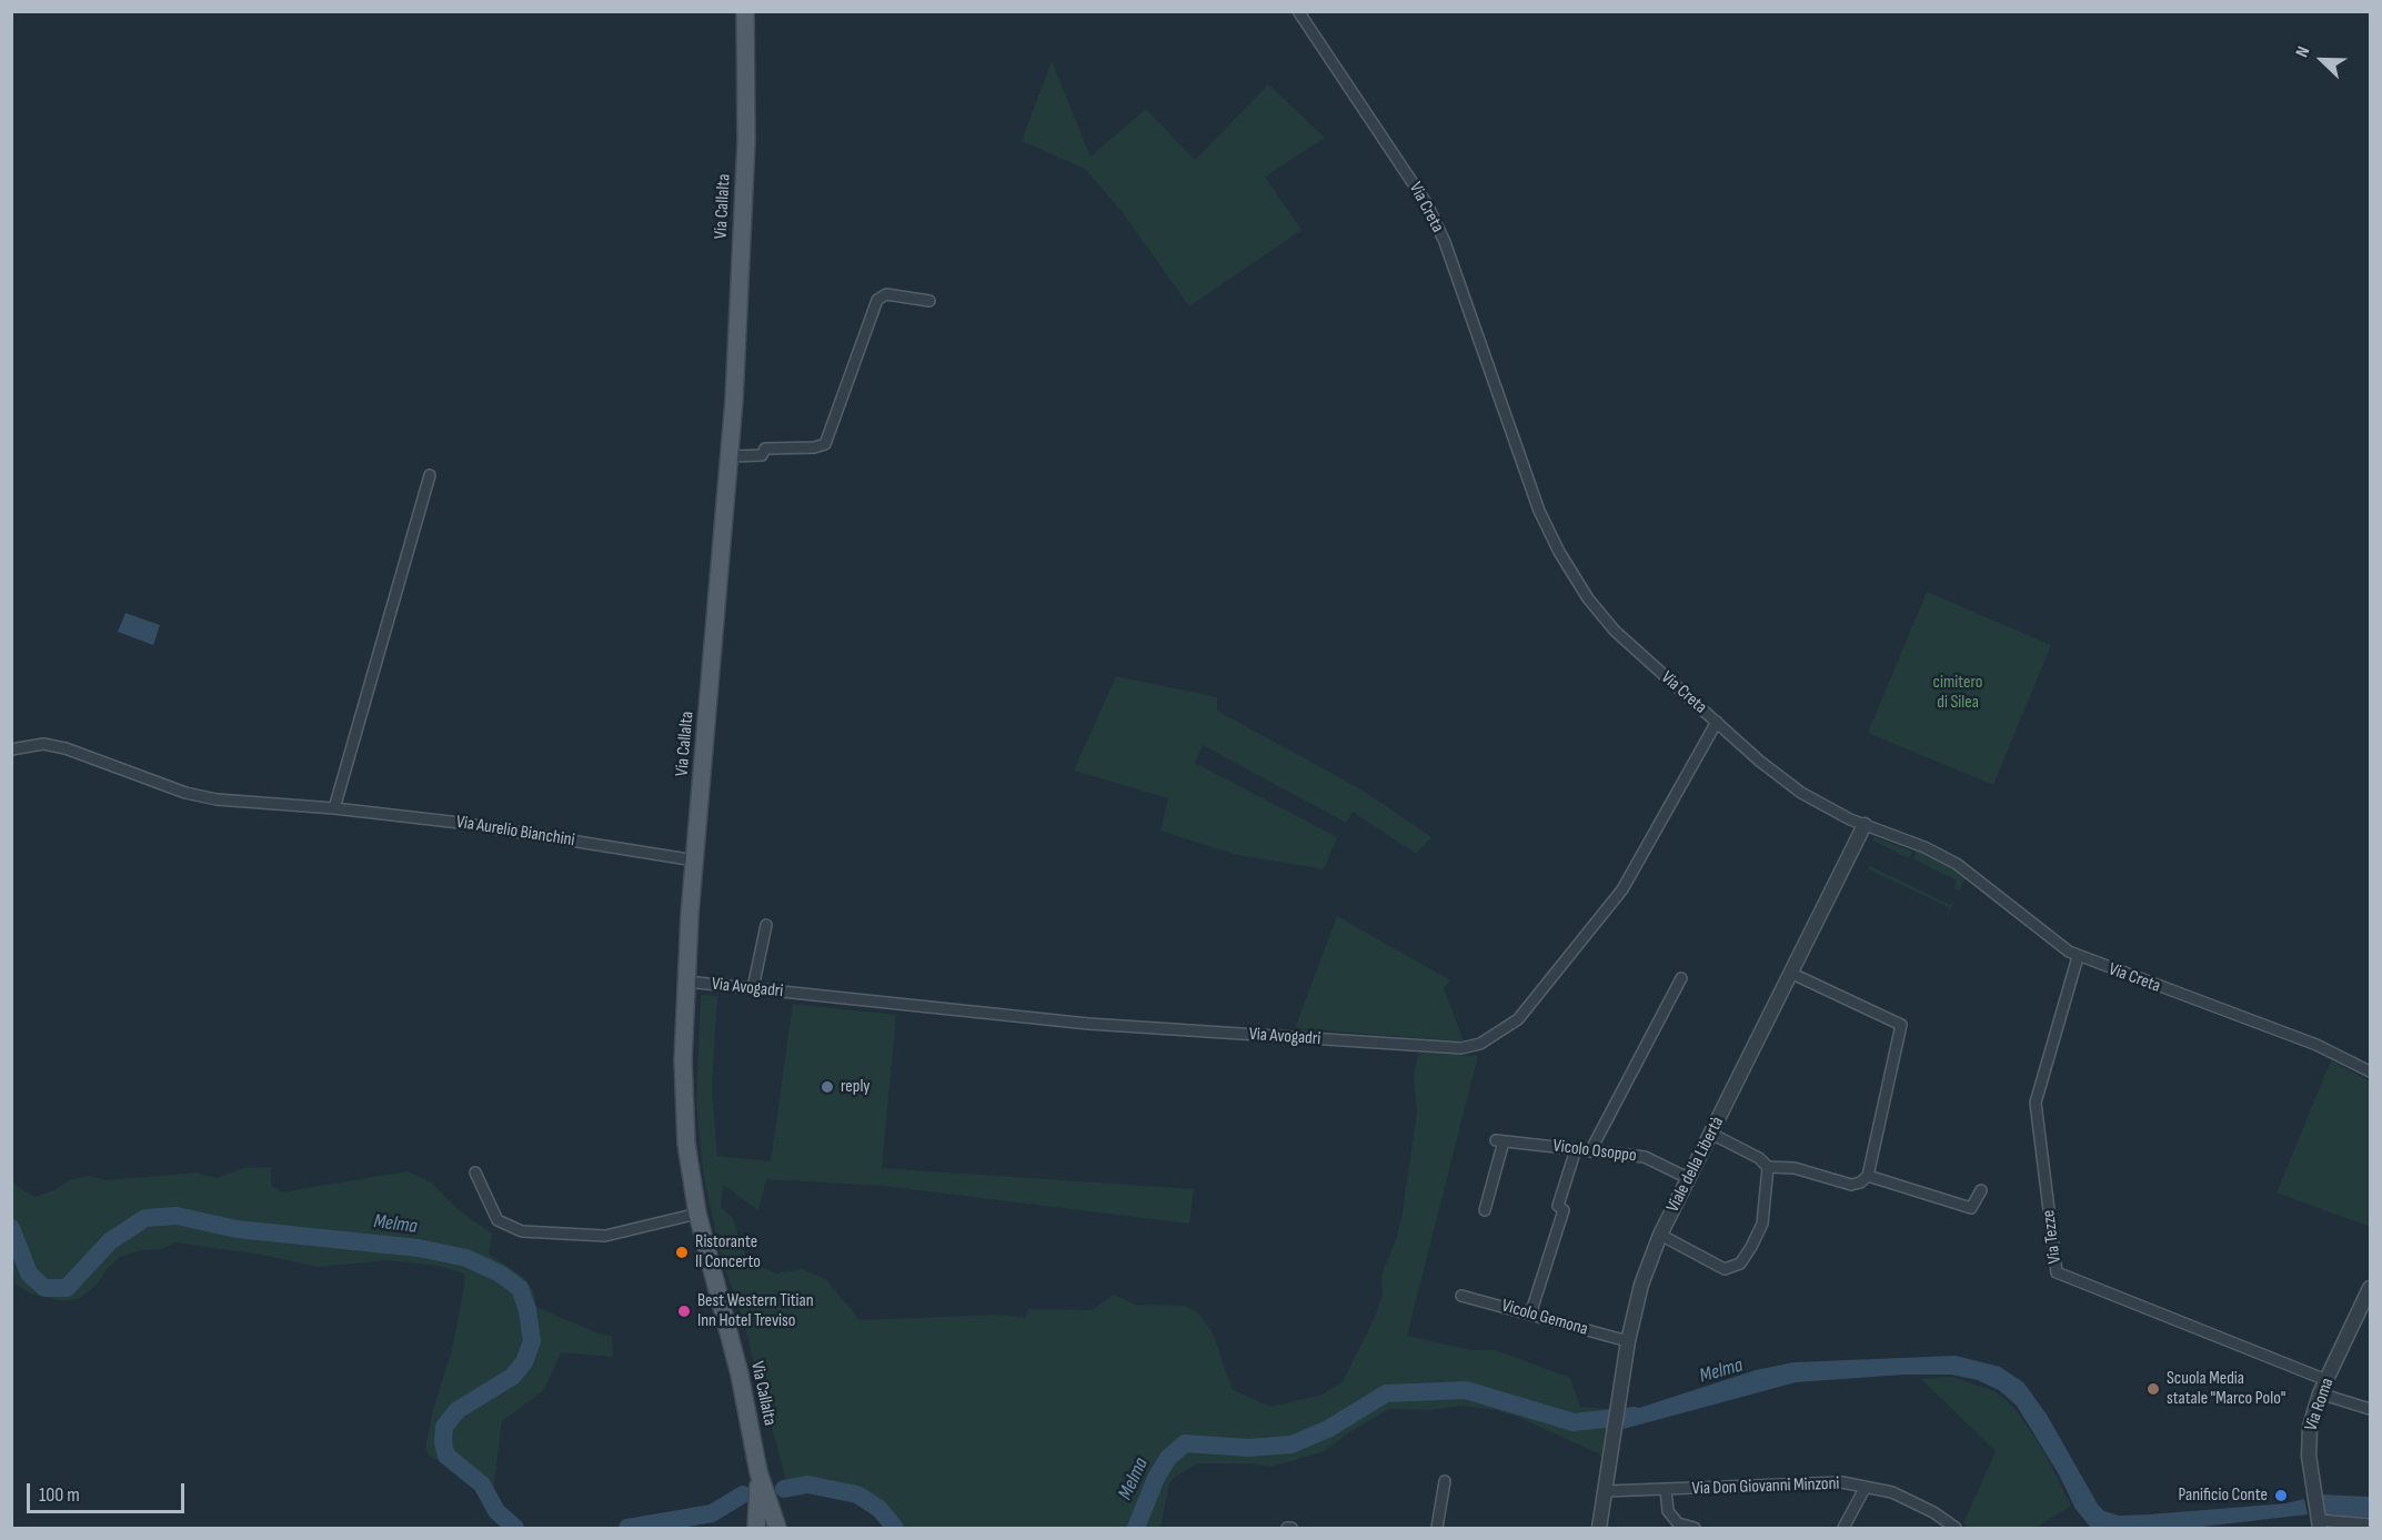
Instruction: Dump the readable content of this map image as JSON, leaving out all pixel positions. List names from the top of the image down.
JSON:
{
  "streets": {
    "main road": ["Via Callalta"],
    "street": [
      "Via Creta",
      "Via Aurelio Bianchini",
      "Via Avogadri",
      "Vicolo Osoppo",
      "Viale della Libertà",
      "Via Tezze",
      "Vicolo Gemona",
      "Via Roma",
      "Via Don Giovanni Minzoni"
    ]
  },
  "crossings": [
    ["Via Callalta", "Via Aurelio Bianchini"],
    ["Via Callalta", "Via Avogadri"],
    ["Via Creta", "Via Avogadri"],
    ["Via Creta", "Viale della Libertà"],
    ["Via Creta", "Via Tezze"],
    ["Vicolo Osoppo", "Viale della Libertà"],
    ["Viale della Libertà", "Vicolo Gemona"],
    ["Viale della Libertà", "Via Don Giovanni Minzoni"],
    ["Via Tezze", "Via Roma"]
  ],
  "water": ["Melma"],
  "parks": ["cimitero di Silea"],
  "places": [
    "reply",
    "Ristorante Il Concerto",
    "Best Western Titian Inn Hotel Treviso",
    "Scuola Media statale \"Marco Polo\"",
    "Panificio Conte"
  ],
  "scale_bar": "100 m",
  "north": "top left"
}
